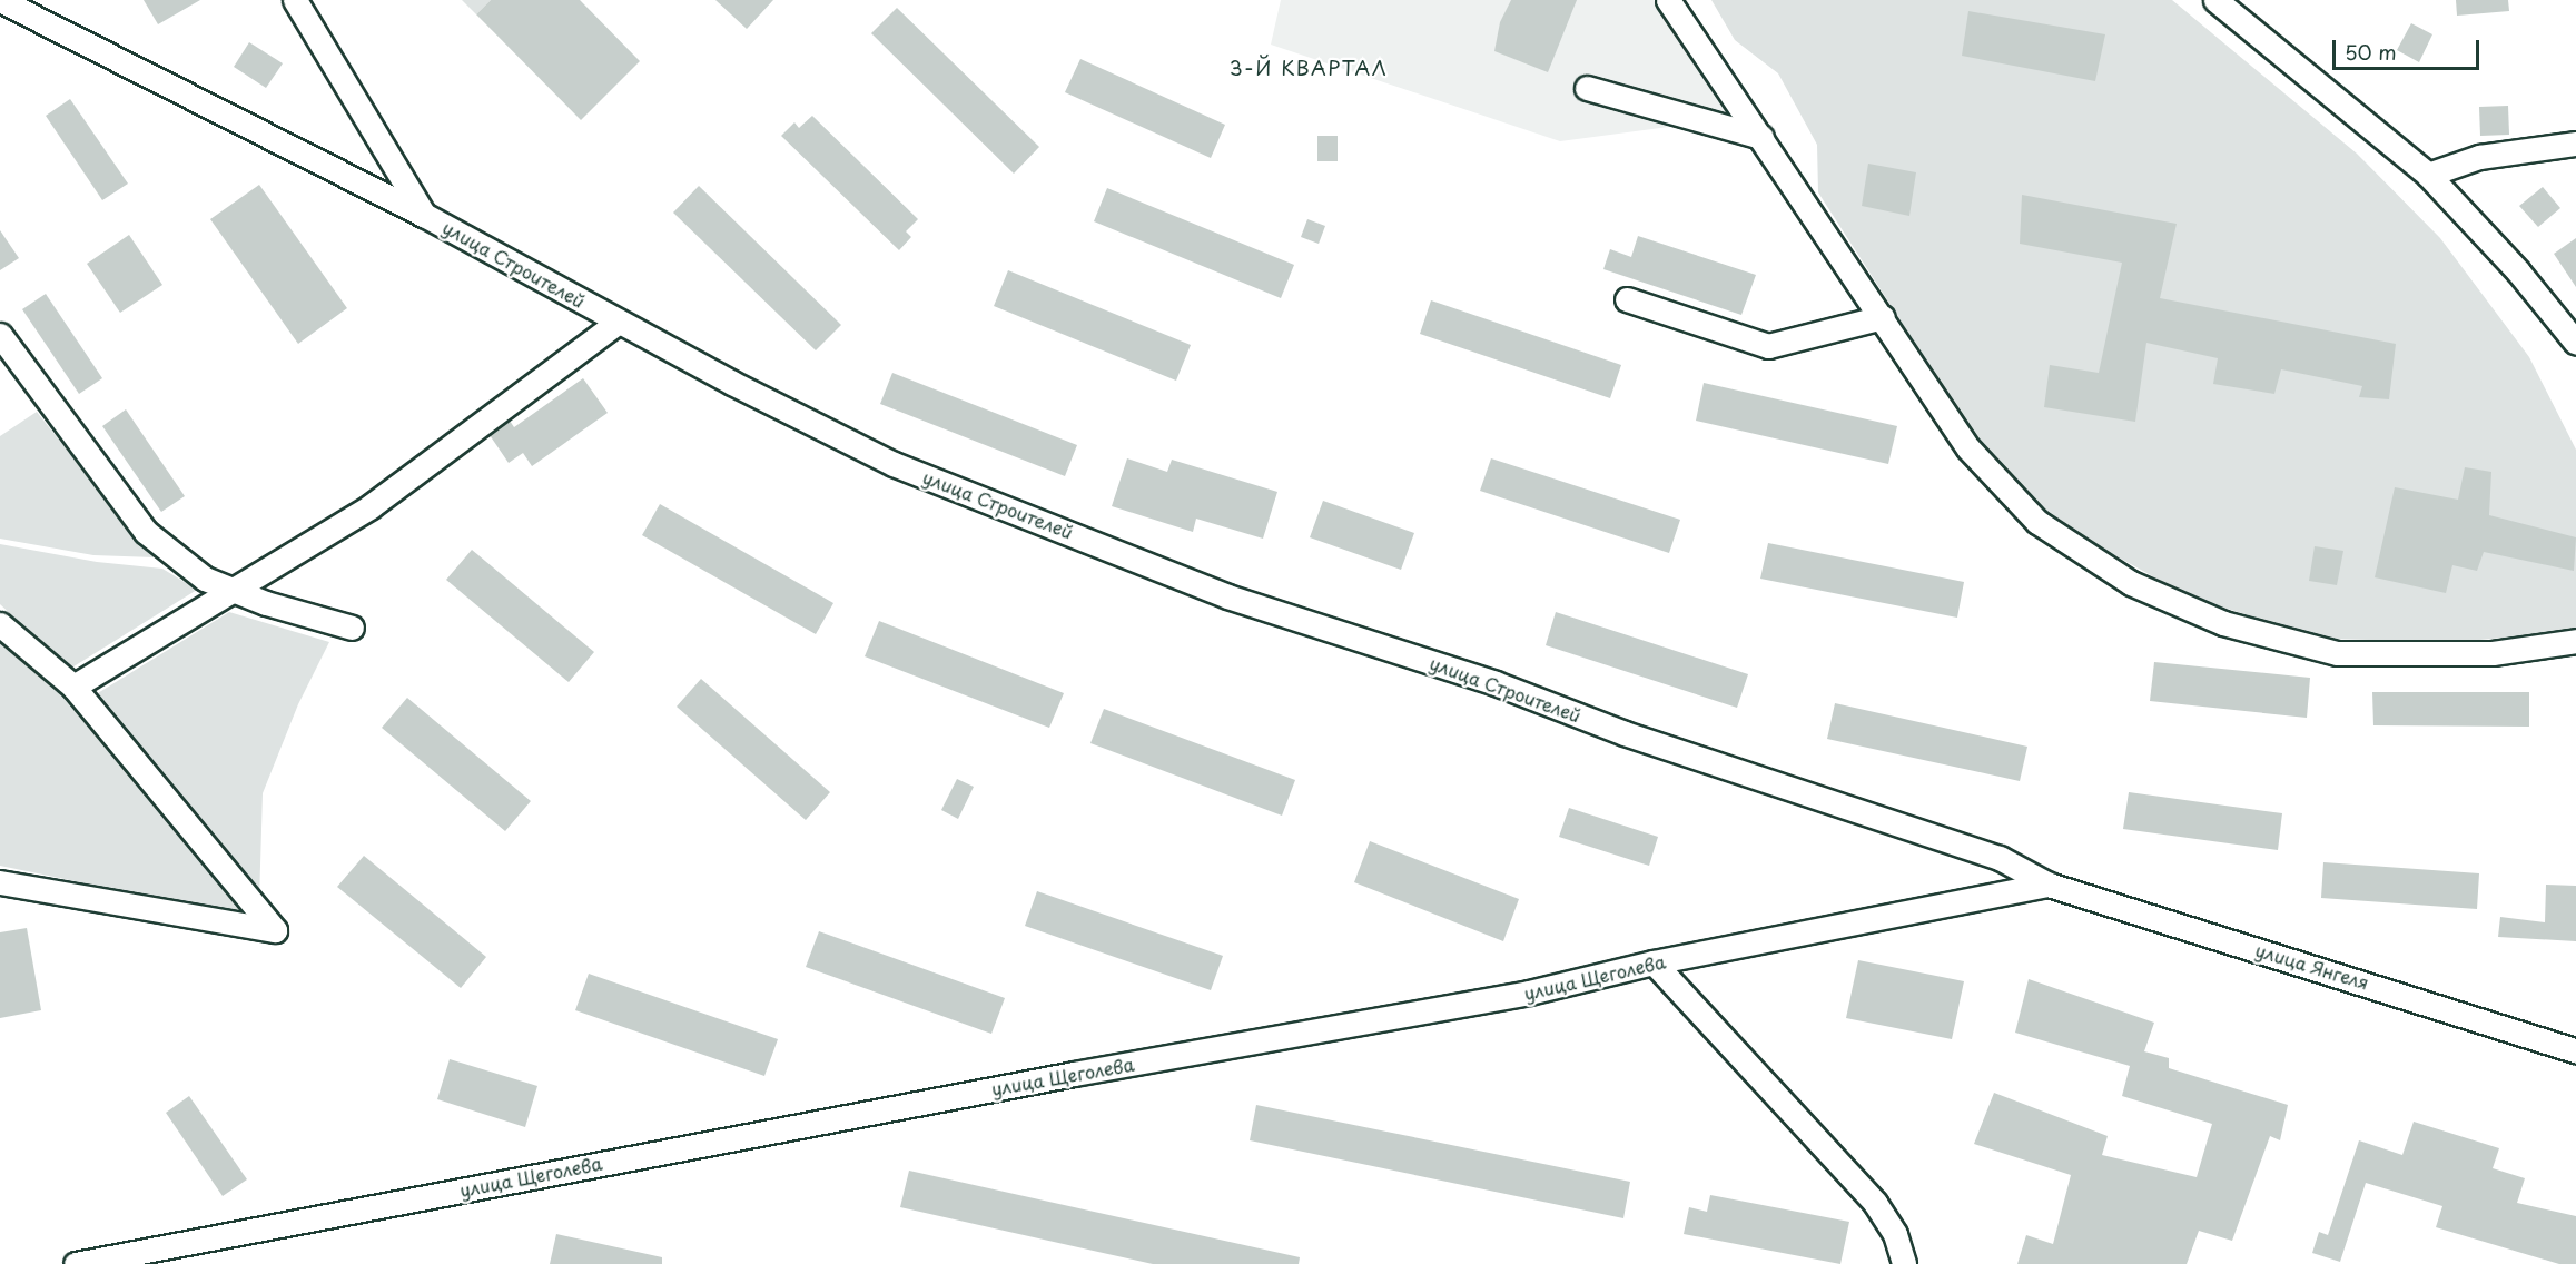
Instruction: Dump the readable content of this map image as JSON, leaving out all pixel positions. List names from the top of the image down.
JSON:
{
  "streets": {
    "street": ["улица Строителей", "улица Янгеля", "улица Щеголева"]
  },
  "crossings": [
    ["улица Строителей", "улица Янгеля"],
    ["улица Строителей", "улица Щеголева"],
    ["улица Янгеля", "улица Щеголева"]
  ],
  "districts": ["3-Й КВАРТАЛ"],
  "scale_bar": "50 m"
}
